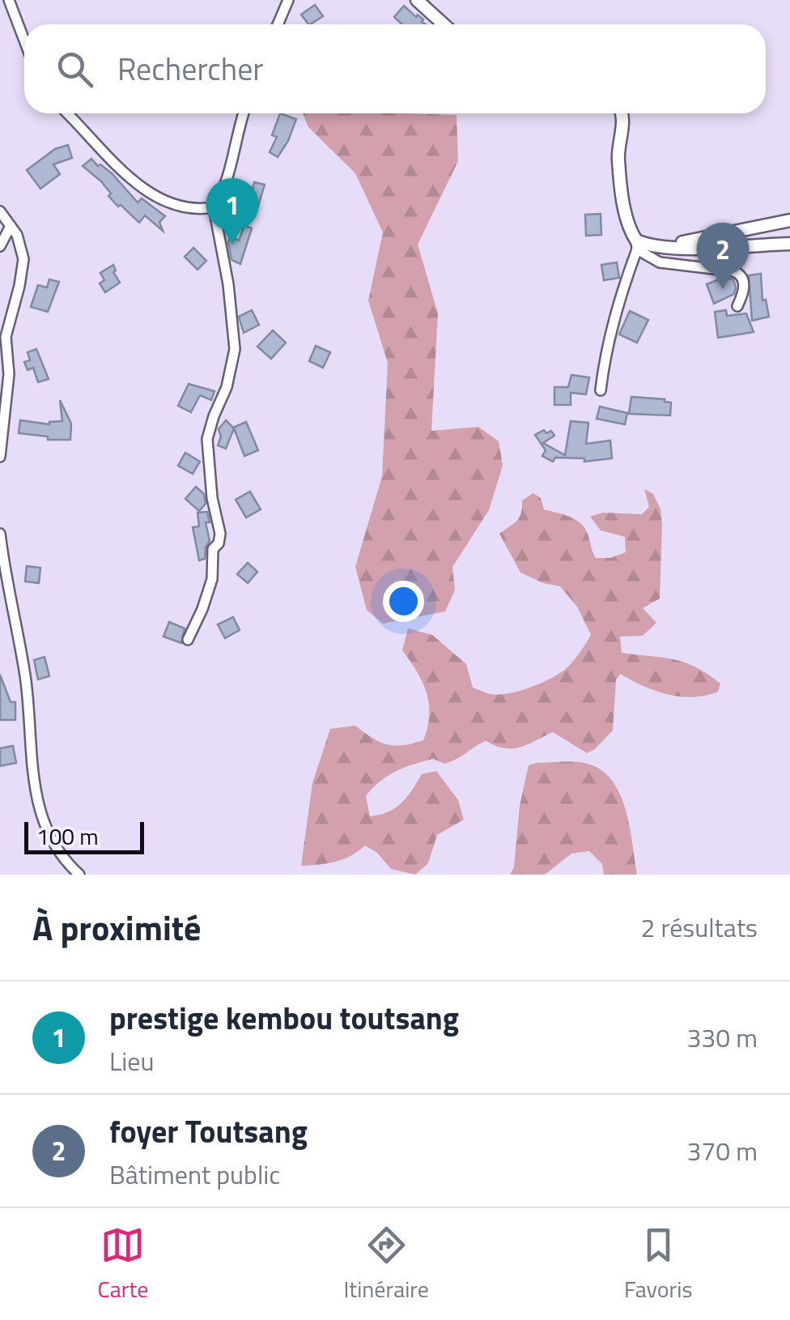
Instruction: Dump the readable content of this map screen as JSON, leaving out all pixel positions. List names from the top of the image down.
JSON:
{
  "scale_bar": "100 m",
  "page": {
    "search": "Rechercher",
    "pins": ["1", "2"],
    "scale": "100 m",
    "heading": ["À proximité", "2 résultats"],
    "list": [
      {
        "mark": "1",
        "name": "prestige kembou toutsang",
        "note": "Lieu",
        "value": "330 m"
      },
      {
        "mark": "2",
        "name": "foyer Toutsang",
        "note": "Bâtiment public",
        "value": "370 m"
      }
    ],
    "nav": ["Carte", "Itinéraire", "Favoris"]
  }
}
